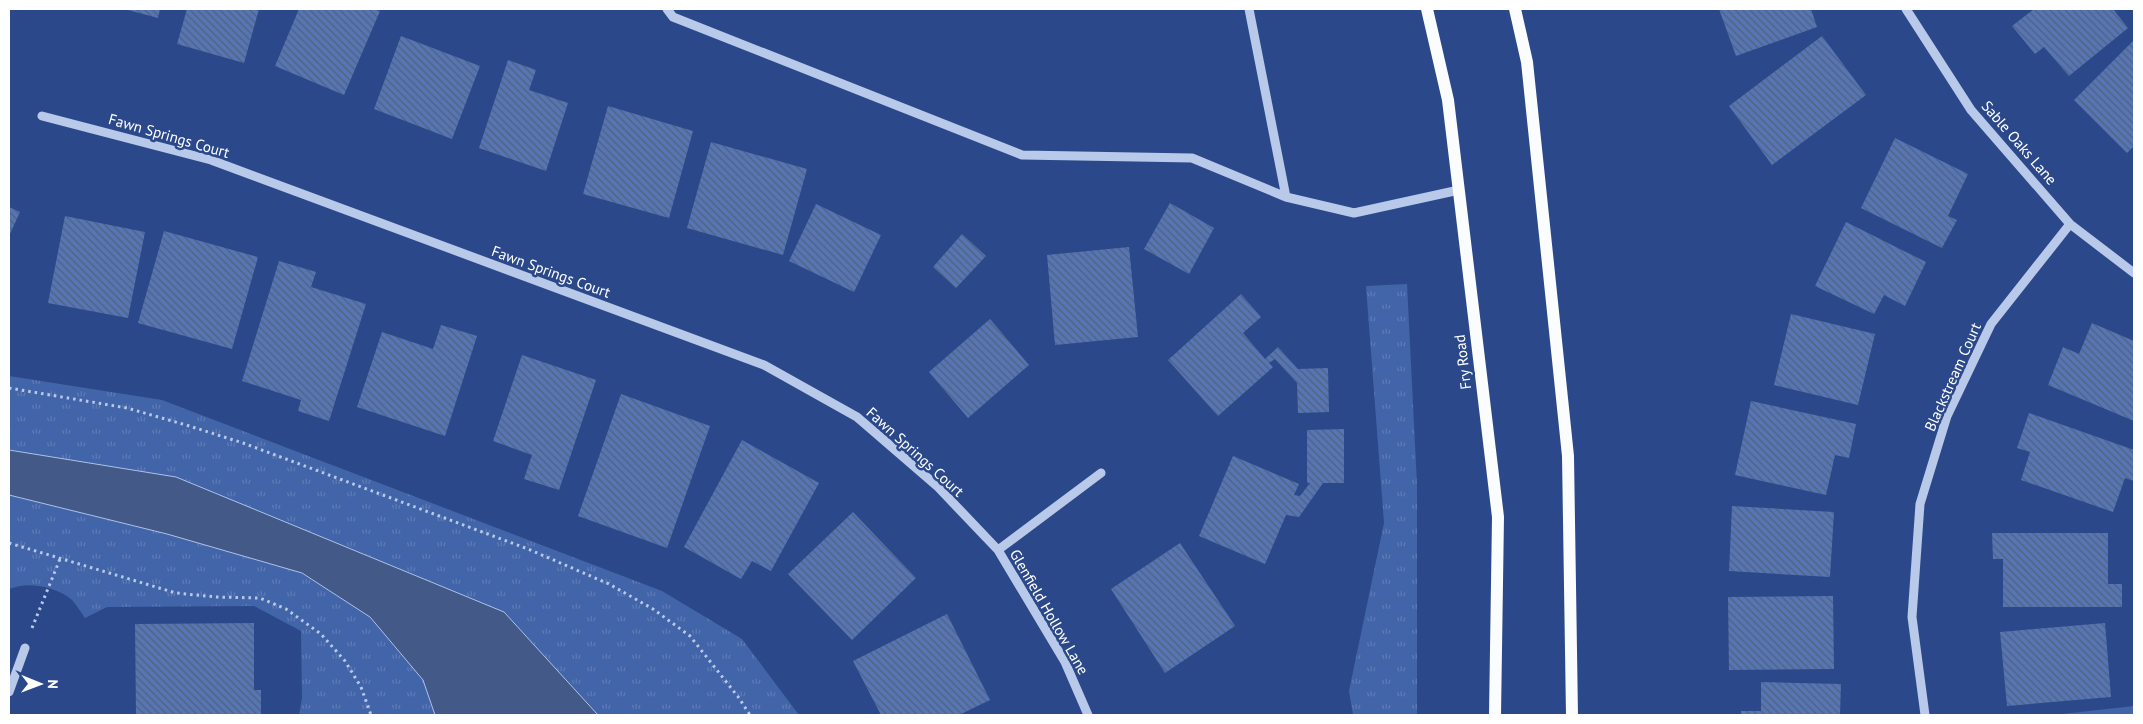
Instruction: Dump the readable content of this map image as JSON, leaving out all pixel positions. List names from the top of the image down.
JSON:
{
  "streets": {
    "main road": ["Fry Road"],
    "street": [
      "Fawn Springs Court",
      "Sable Oaks Lane",
      "Blackstream Court",
      "Glenfield Hollow Lane"
    ]
  },
  "crossings": [
    ["Fawn Springs Court", "Glenfield Hollow Lane"],
    ["Sable Oaks Lane", "Blackstream Court"]
  ],
  "north": "right"
}
